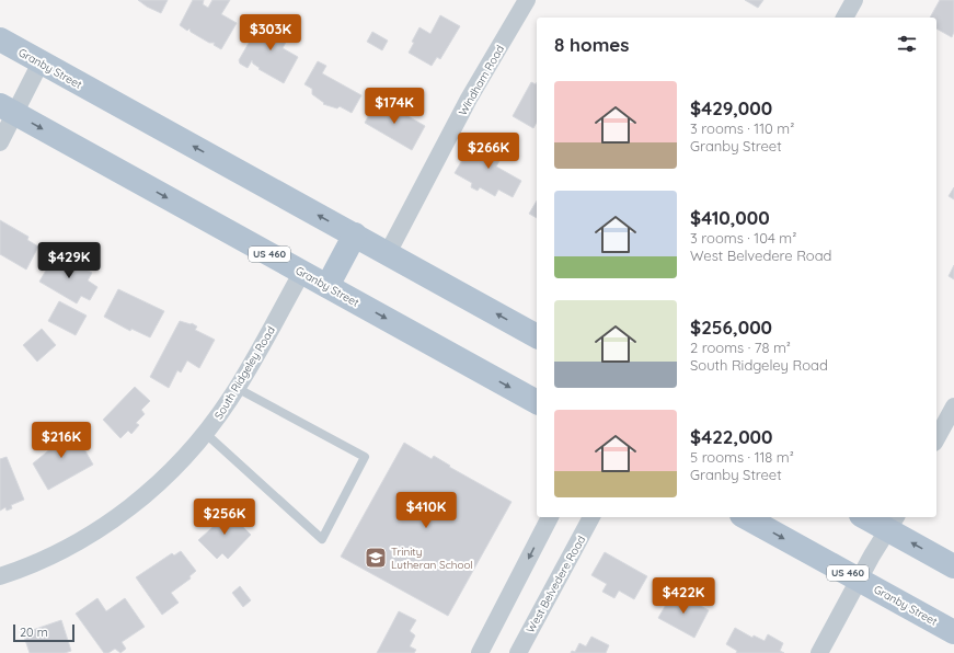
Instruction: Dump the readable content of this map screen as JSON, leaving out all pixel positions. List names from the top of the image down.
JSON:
{
  "streets": {
    "main road": ["Granby Street", "US 460"],
    "street": ["Windham Road", "South Ridgeley Road", "West Belvedere Road"]
  },
  "crossings": [
    ["Granby Street", "Windham Road"],
    ["Granby Street", "South Ridgeley Road"]
  ],
  "places": {
    "school or university": ["Trinity Lutheran School"]
  },
  "scale_bar": "20 m",
  "page": {
    "price": [
      "$303K",
      "$174K",
      "$266K",
      "$429K",
      "$216K",
      "$410K",
      "$256K",
      "$422K"
    ],
    "heading": "8 homes",
    "list": [
      {
        "name": "$429,000",
        "note": "3 rooms · 110 m² · Granby Street"
      },
      {
        "name": "$410,000",
        "note": "3 rooms · 104 m² · West Belvedere Road"
      },
      {
        "name": "$256,000",
        "note": "2 rooms · 78 m² · South Ridgeley Road"
      },
      {
        "name": "$422,000",
        "note": "5 rooms · 118 m² · Granby Street"
      }
    ],
    "scale": "20 m"
  }
}
